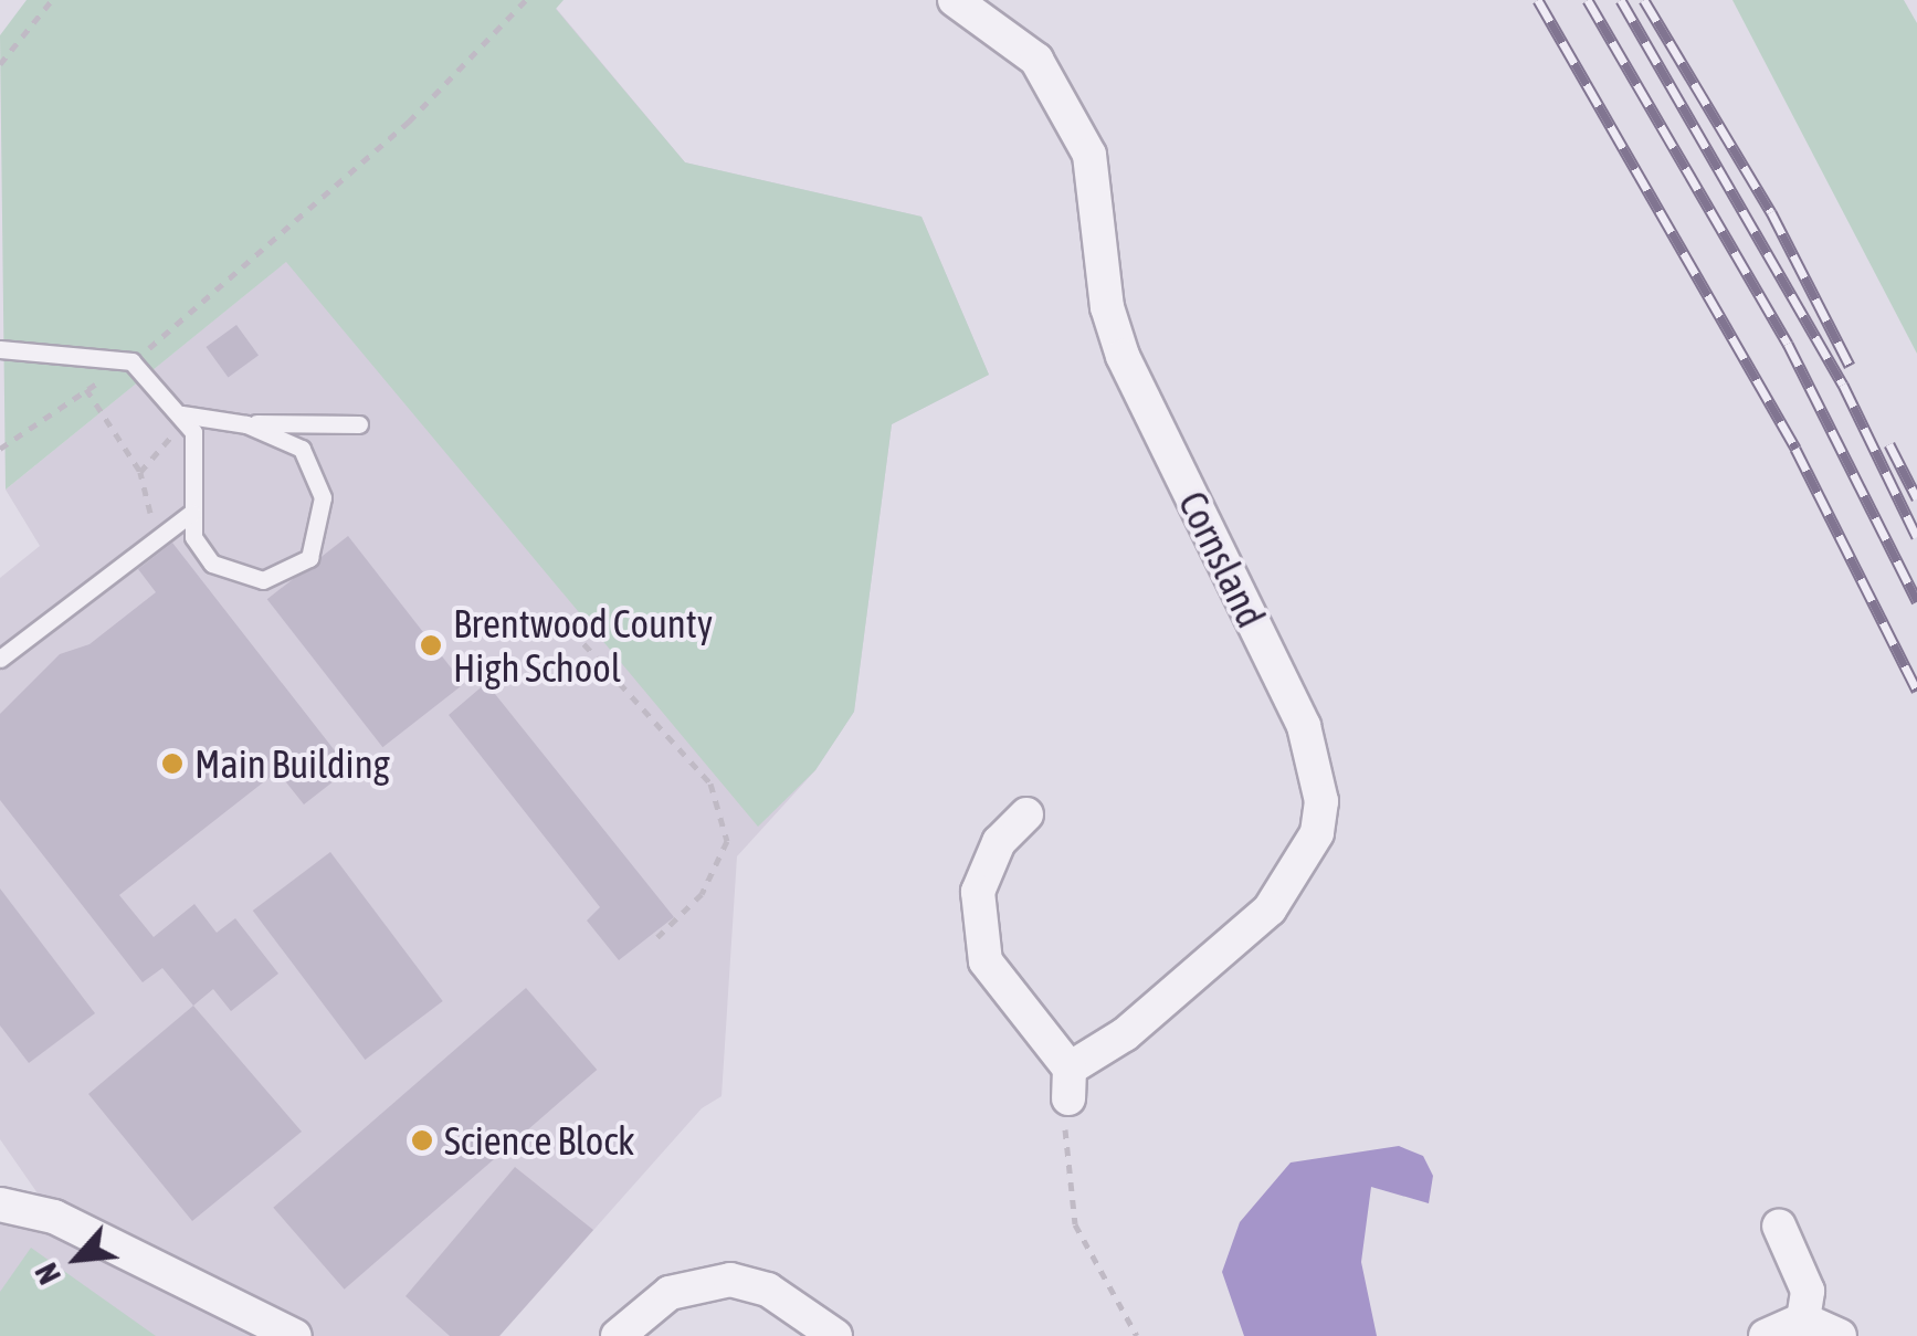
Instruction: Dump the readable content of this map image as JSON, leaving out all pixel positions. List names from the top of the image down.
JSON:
{
  "streets": {
    "street": ["Cornsland"]
  },
  "places": ["Brentwood County High School", "Main Building", "Science Block"],
  "north": "bottom left"
}
